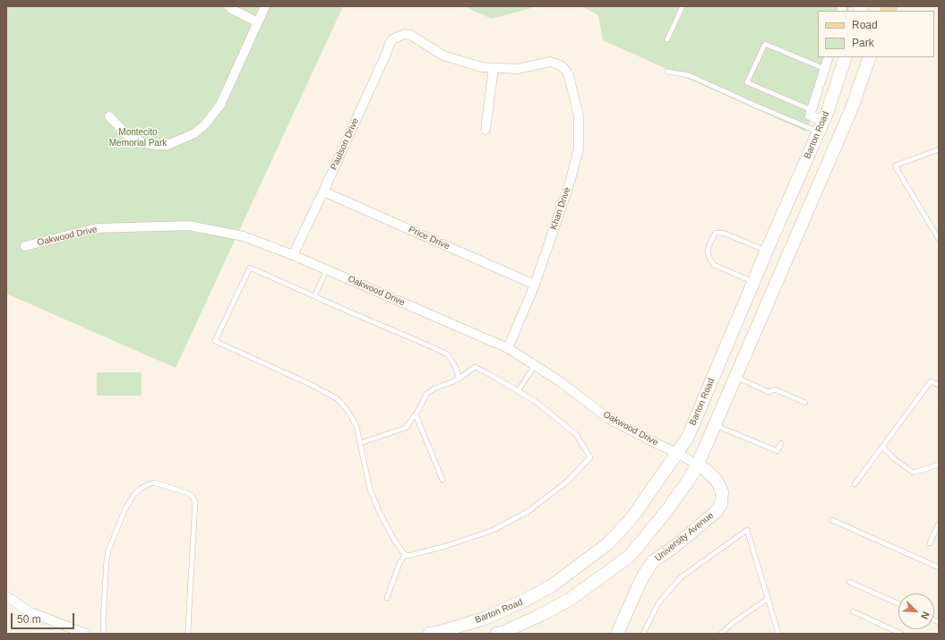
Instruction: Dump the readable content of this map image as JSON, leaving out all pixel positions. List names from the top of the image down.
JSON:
{
  "streets": {
    "main road": ["Barton Road", "University Avenue"],
    "street": [
      "Paulson Drive",
      "Khan Drive",
      "Oakwood Drive",
      "Price Drive"
    ]
  },
  "crossings": [
    ["Barton Road", "Oakwood Drive"],
    ["Paulson Drive", "Khan Drive"],
    ["Paulson Drive", "Oakwood Drive"],
    ["Paulson Drive", "Price Drive"],
    ["Khan Drive", "Oakwood Drive"],
    ["Khan Drive", "Price Drive"],
    ["Oakwood Drive", "University Avenue"]
  ],
  "parks": ["Montecito Memorial Park"],
  "legend": ["Road", "Park"],
  "scale_bar": "50 m",
  "north": "bottom right"
}
